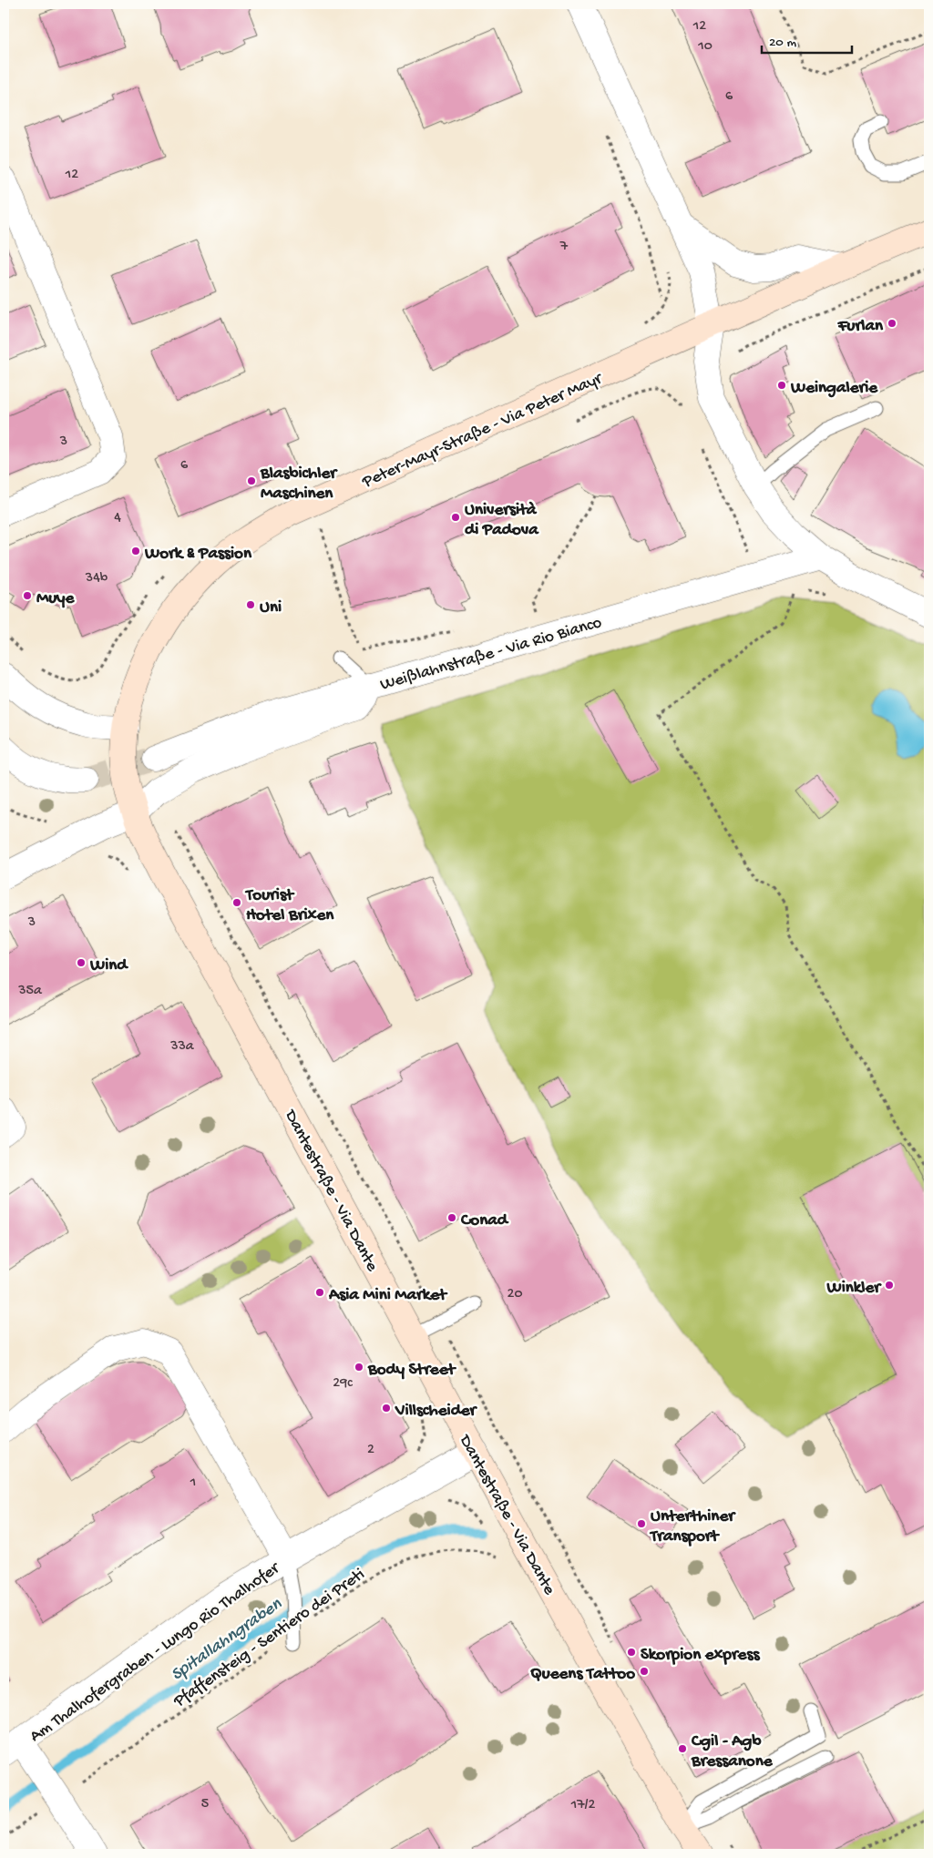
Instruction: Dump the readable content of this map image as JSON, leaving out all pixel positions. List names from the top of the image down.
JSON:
{
  "streets": {
    "main road": ["Peter-Mayr-Straße - Via Peter Mayr", "Dantestraße - Via Dante"],
    "street": ["Weißlahnstraße - Via Rio Bianco", "Am Thalhofergraben - Lungo Rio Thalhofer"],
    "path": ["Pfaffensteig - Sentiero dei Preti"]
  },
  "crossings": [
    ["Peter-Mayr-Straße - Via Peter Mayr", "Dantestraße - Via Dante"],
    ["Weißlahnstraße - Via Rio Bianco", "Dantestraße - Via Dante"],
    ["Dantestraße - Via Dante", "Am Thalhofergraben - Lungo Rio Thalhofer"],
    ["Pfaffensteig - Sentiero dei Preti", "Am Thalhofergraben - Lungo Rio Thalhofer"]
  ],
  "water": ["Spitallahngraben"],
  "places": [
    "Furlan",
    "Weingalerie",
    "Blasbichler Maschinen",
    "Università di Padova",
    "Work & Passion",
    "Muye",
    "Uni",
    "Tourist Hotel Brixen",
    "Wind",
    "Conad",
    "Winkler",
    "Asia Mini Market",
    "Body Street",
    "Villscheider",
    "Unterthiner Transport",
    "Skorpion express",
    "Queens Tattoo",
    "Cgil - Agb Bressanone"
  ],
  "house_numbers": [
    "12",
    "10",
    "6",
    "12",
    "7",
    "3",
    "6",
    "4",
    "34b",
    "3",
    "35a",
    "33a",
    "20",
    "29c",
    "2",
    "1",
    "5",
    "17/2"
  ],
  "scale_bar": "20 m"
}
